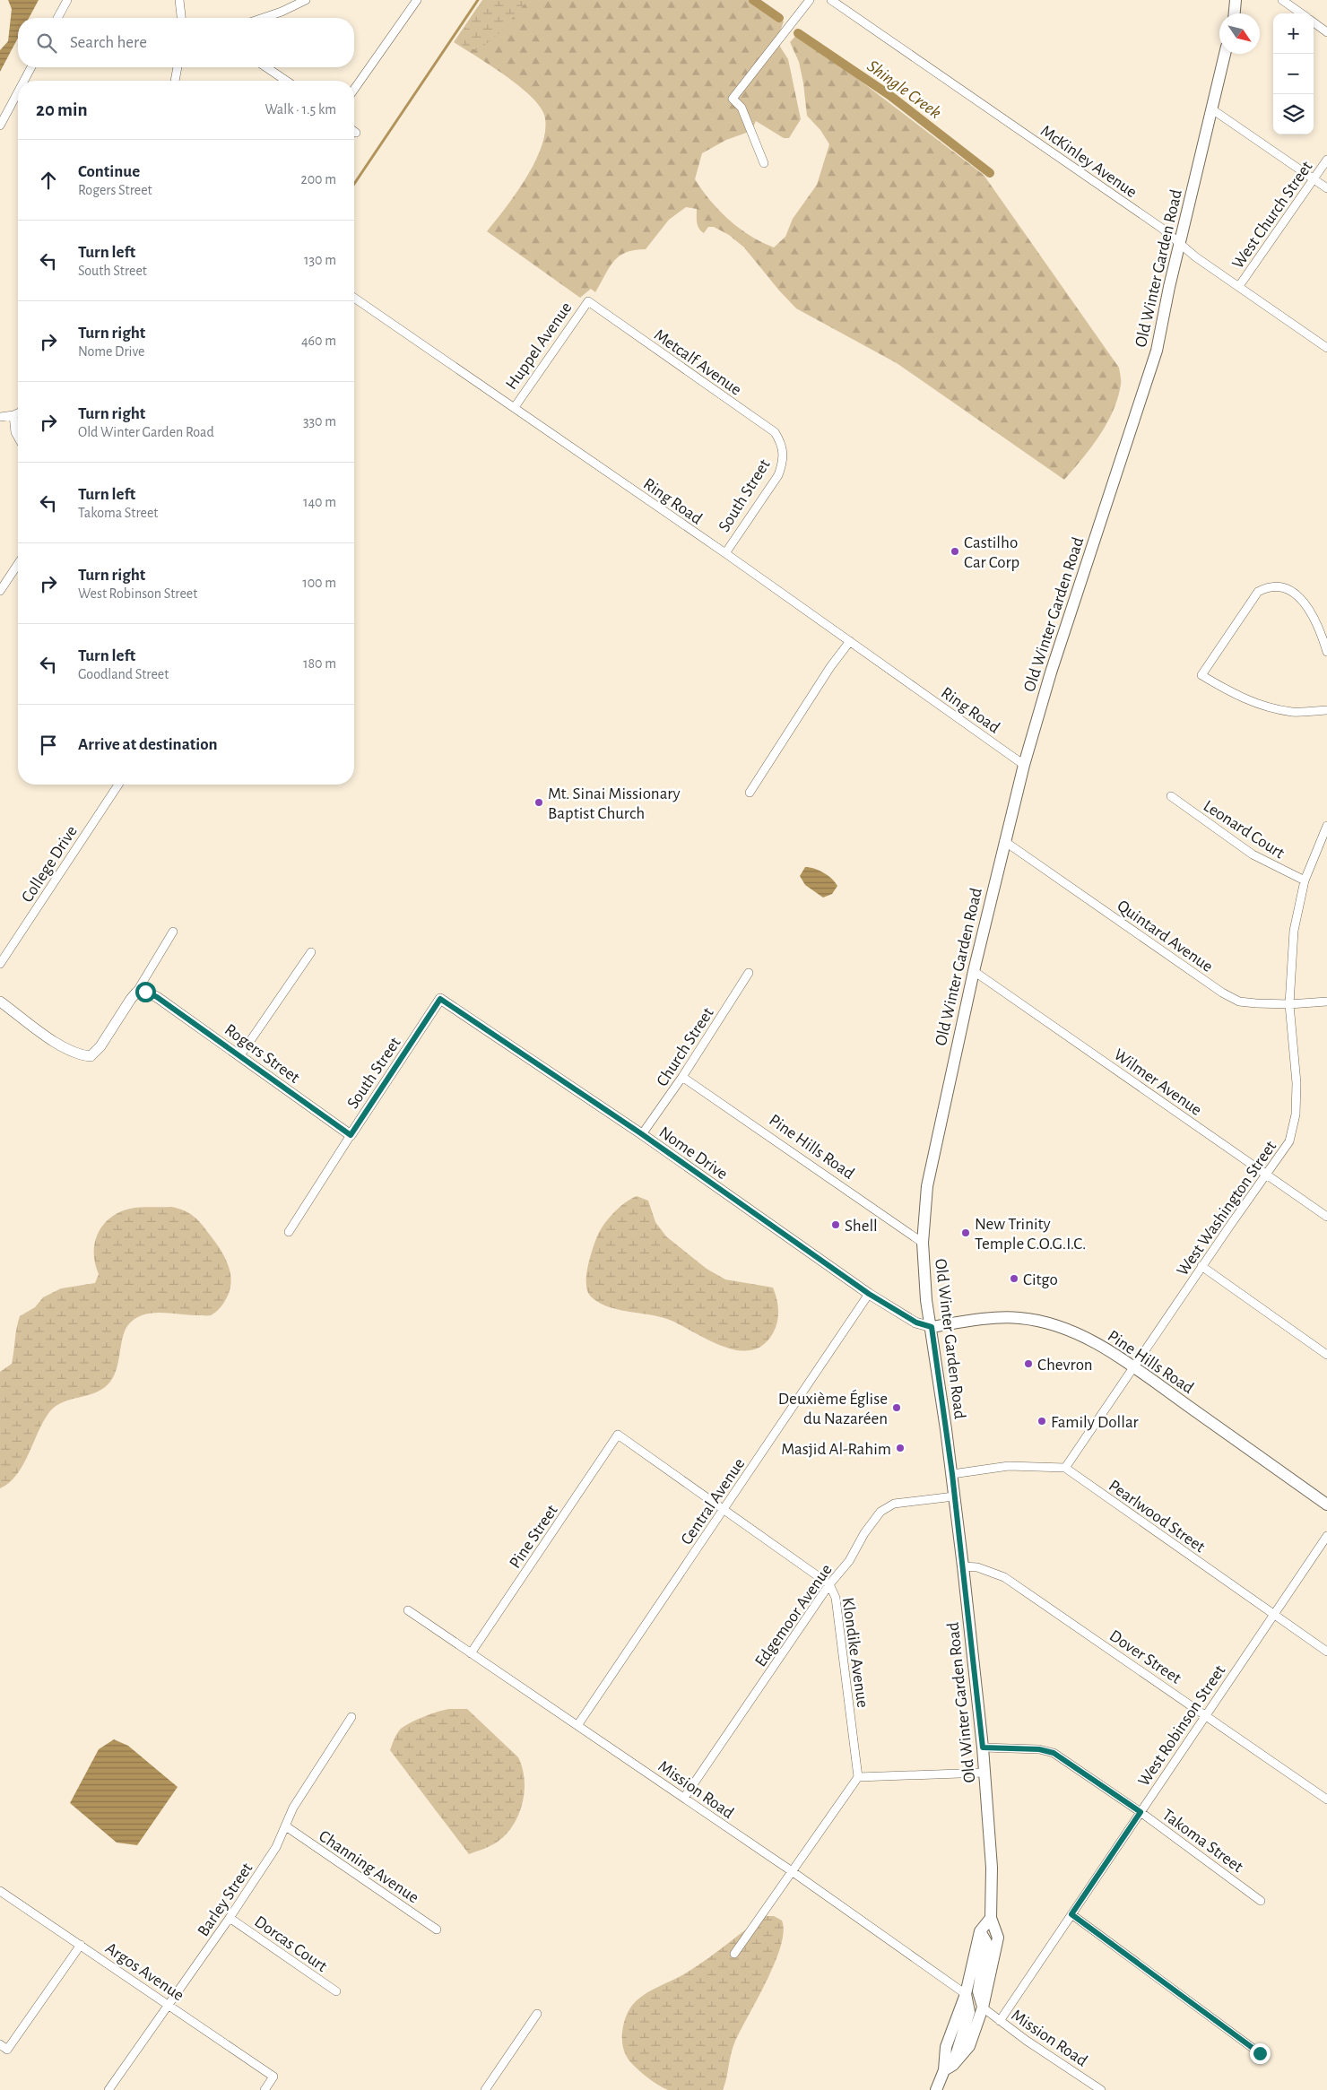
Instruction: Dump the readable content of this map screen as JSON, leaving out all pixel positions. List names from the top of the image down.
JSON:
{
  "streets": {
    "main road": ["Old Winter Garden Road", "Pine Hills Road"],
    "street": [
      "McKinley Avenue",
      "West Church Street",
      "Huppel Avenue",
      "Metcalf Avenue",
      "South Street",
      "Ring Road",
      "Leonard Court",
      "College Drive",
      "Quintard Avenue",
      "Church Street",
      "Rogers Street",
      "Wilmer Avenue",
      "Nome Drive",
      "West Washington Street",
      "Central Avenue",
      "Pearlwood Street",
      "Pine Street",
      "Edgemoor Avenue",
      "Klondike Avenue",
      "Dover Street",
      "West Robinson Street",
      "Mission Road",
      "Takoma Street",
      "Channing Avenue",
      "Barley Street",
      "Dorcas Court",
      "Argos Avenue"
    ]
  },
  "crossings": [
    ["McKinley Avenue", "West Church Street"],
    ["McKinley Avenue", "Old Winter Garden Road"],
    ["Old Winter Garden Road", "Ring Road"],
    ["Old Winter Garden Road", "Quintard Avenue"],
    ["Old Winter Garden Road", "Wilmer Avenue"],
    ["Old Winter Garden Road", "Pine Hills Road"],
    ["Old Winter Garden Road", "Nome Drive"],
    ["Old Winter Garden Road", "Edgemoor Avenue"],
    ["Old Winter Garden Road", "Dover Street"],
    ["Old Winter Garden Road", "Mission Road"],
    ["Old Winter Garden Road", "Takoma Street"],
    ["Huppel Avenue", "Metcalf Avenue"],
    ["Huppel Avenue", "Ring Road"],
    ["Metcalf Avenue", "South Street"],
    ["South Street", "Ring Road"],
    ["South Street", "Rogers Street"],
    ["South Street", "Nome Drive"],
    ["Leonard Court", "West Washington Street"],
    ["Quintard Avenue", "West Washington Street"],
    ["Church Street", "Pine Hills Road"],
    ["Church Street", "Nome Drive"],
    ["Wilmer Avenue", "West Washington Street"],
    ["Pine Hills Road", "Nome Drive"],
    ["Pine Hills Road", "West Washington Street"],
    ["Nome Drive", "Central Avenue"],
    ["West Washington Street", "Pearlwood Street"],
    ["Central Avenue", "Klondike Avenue"],
    ["Central Avenue", "Mission Road"],
    ["Pearlwood Street", "West Robinson Street"],
    ["Pine Street", "Klondike Avenue"],
    ["Pine Street", "Mission Road"],
    ["Edgemoor Avenue", "Klondike Avenue"],
    ["Edgemoor Avenue", "Mission Road"],
    ["Dover Street", "West Robinson Street"],
    ["West Robinson Street", "Mission Road"],
    ["West Robinson Street", "Takoma Street"],
    ["Channing Avenue", "Barley Street"],
    ["Barley Street", "Dorcas Court"],
    ["Barley Street", "Argos Avenue"]
  ],
  "water": ["Shingle Creek"],
  "places": [
    "Castilho Car Corp",
    "Mt. Sinai Missionary Baptist Church",
    "Shell",
    "New Trinity Temple C.O.G.I.C.",
    "Citgo",
    "Chevron",
    "Deuxième Église du Nazaréen",
    "Family Dollar",
    "Masjid Al-Rahim"
  ],
  "north": "bottom right",
  "page": {
    "map_buttons": ["+", "−"],
    "search": "Search here",
    "heading": ["20 min", "Walk · 1.5 km"],
    "list": [
      ["Continue", "Rogers Street", "200 m"],
      ["Turn left", "South Street", "130 m"],
      ["Turn right", "Nome Drive", "460 m"],
      ["Turn right", "Old Winter Garden Road", "330 m"],
      ["Turn left", "Takoma Street", "140 m"],
      ["Turn right", "West Robinson Street", "100 m"],
      ["Turn left", "Goodland Street", "180 m"],
      "Arrive at destination"
    ]
  }
}
